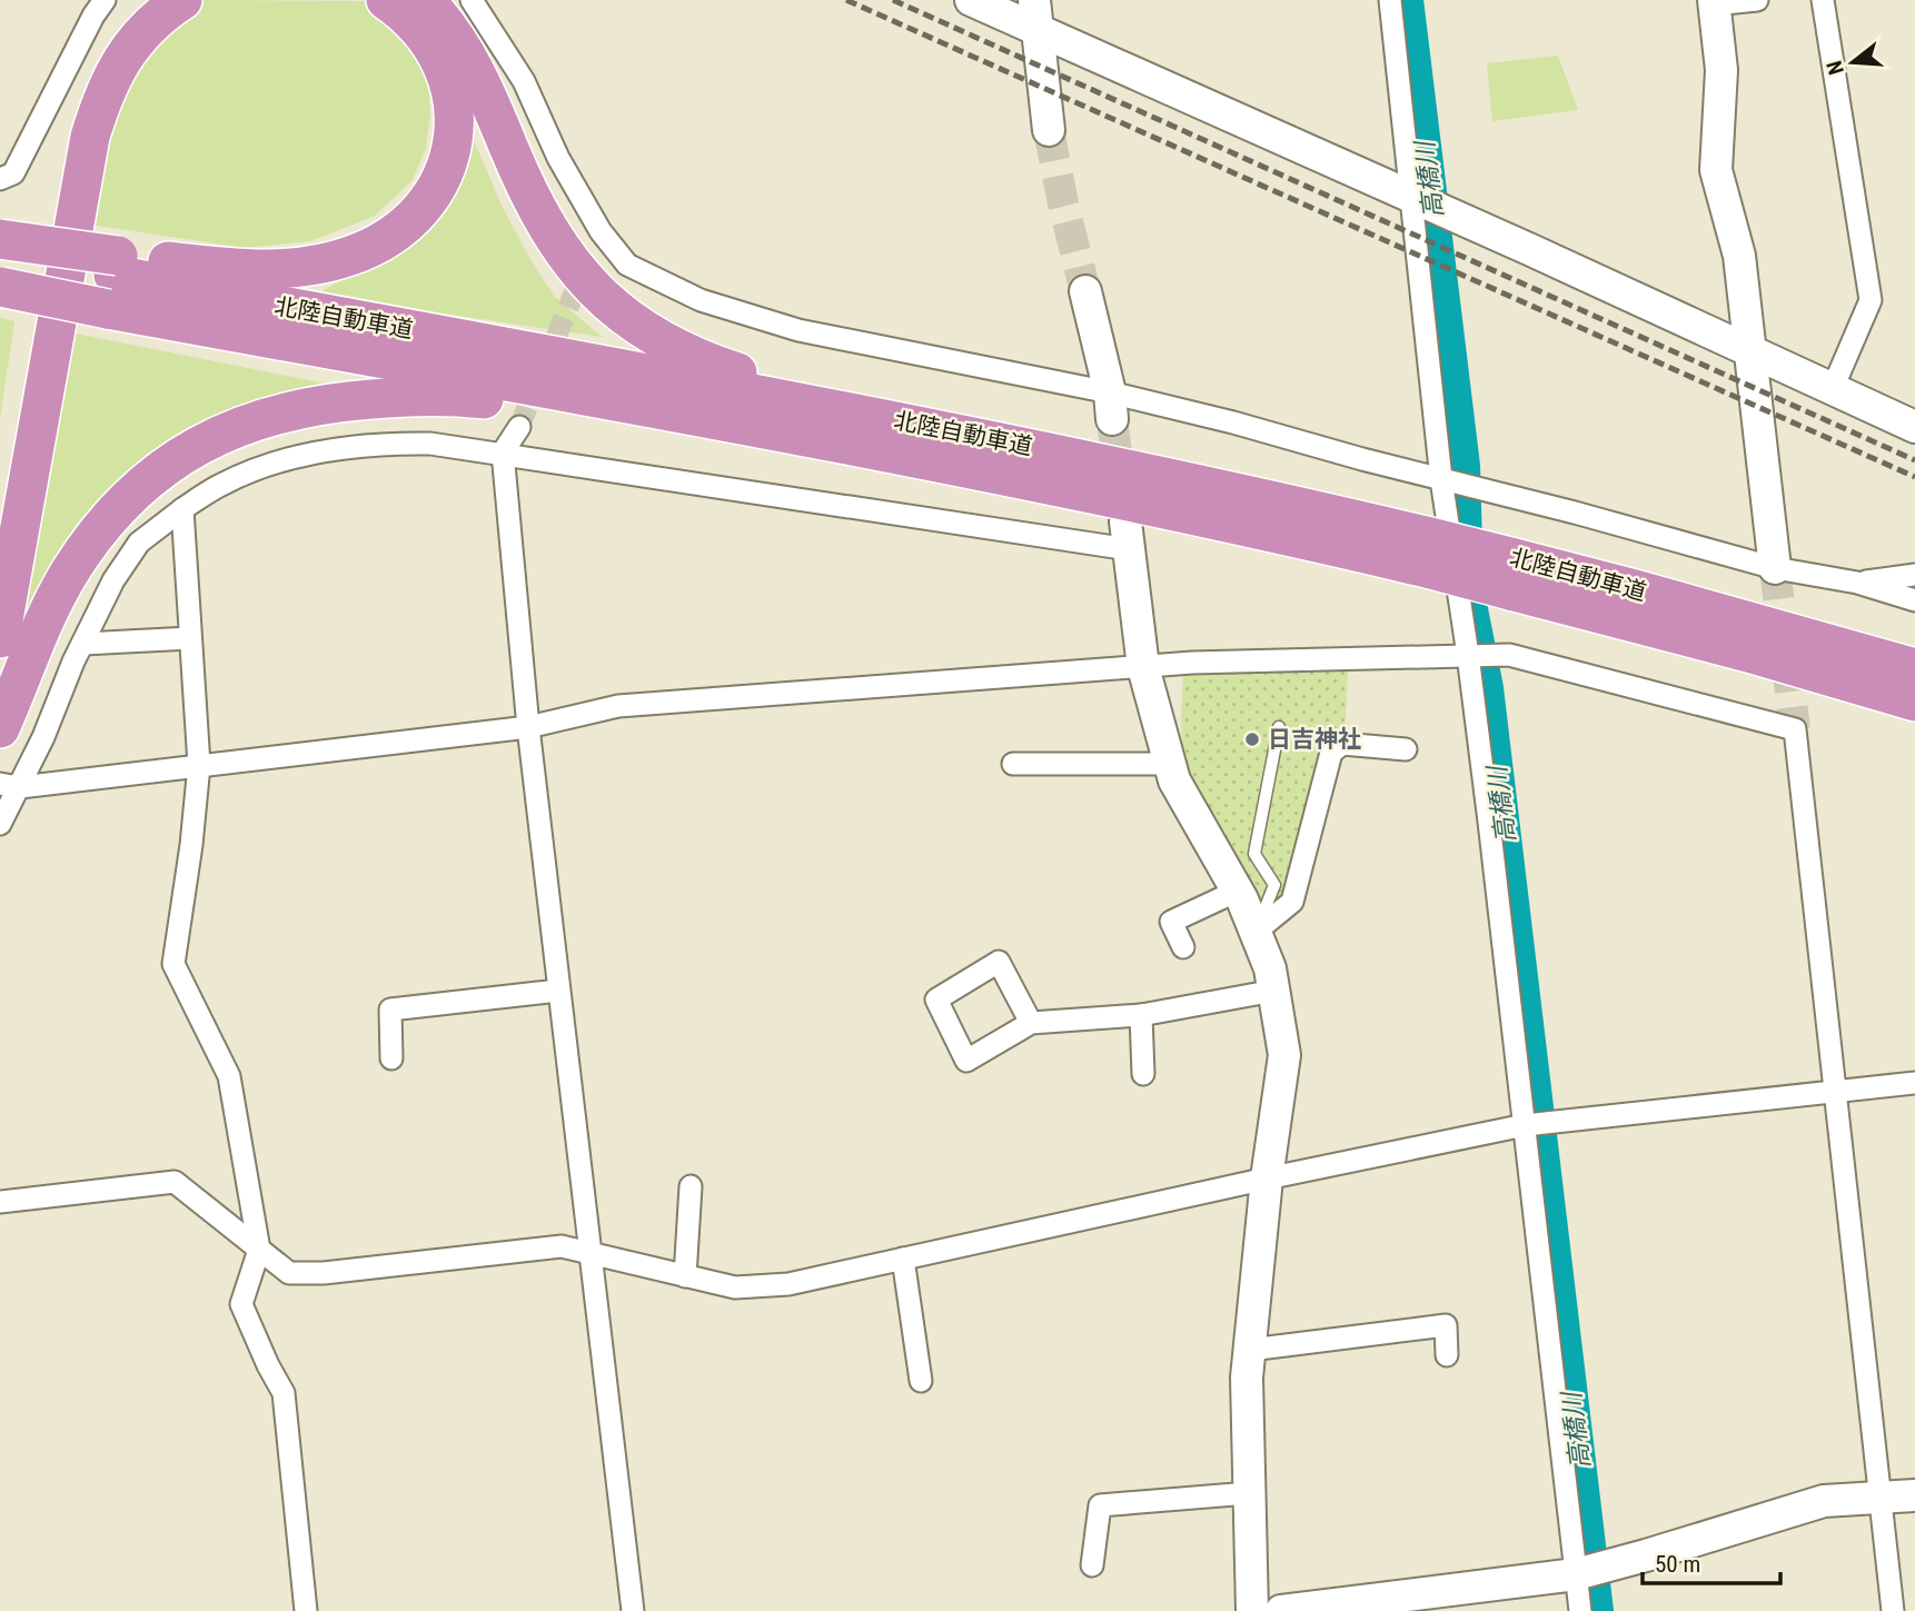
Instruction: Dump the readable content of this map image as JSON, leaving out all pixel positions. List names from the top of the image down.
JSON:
{
  "streets": {
    "highway": ["北陸自動車道"]
  },
  "water": ["高橋川"],
  "places": ["日吉神社"],
  "scale_bar": "50 m",
  "north": "left"
}
